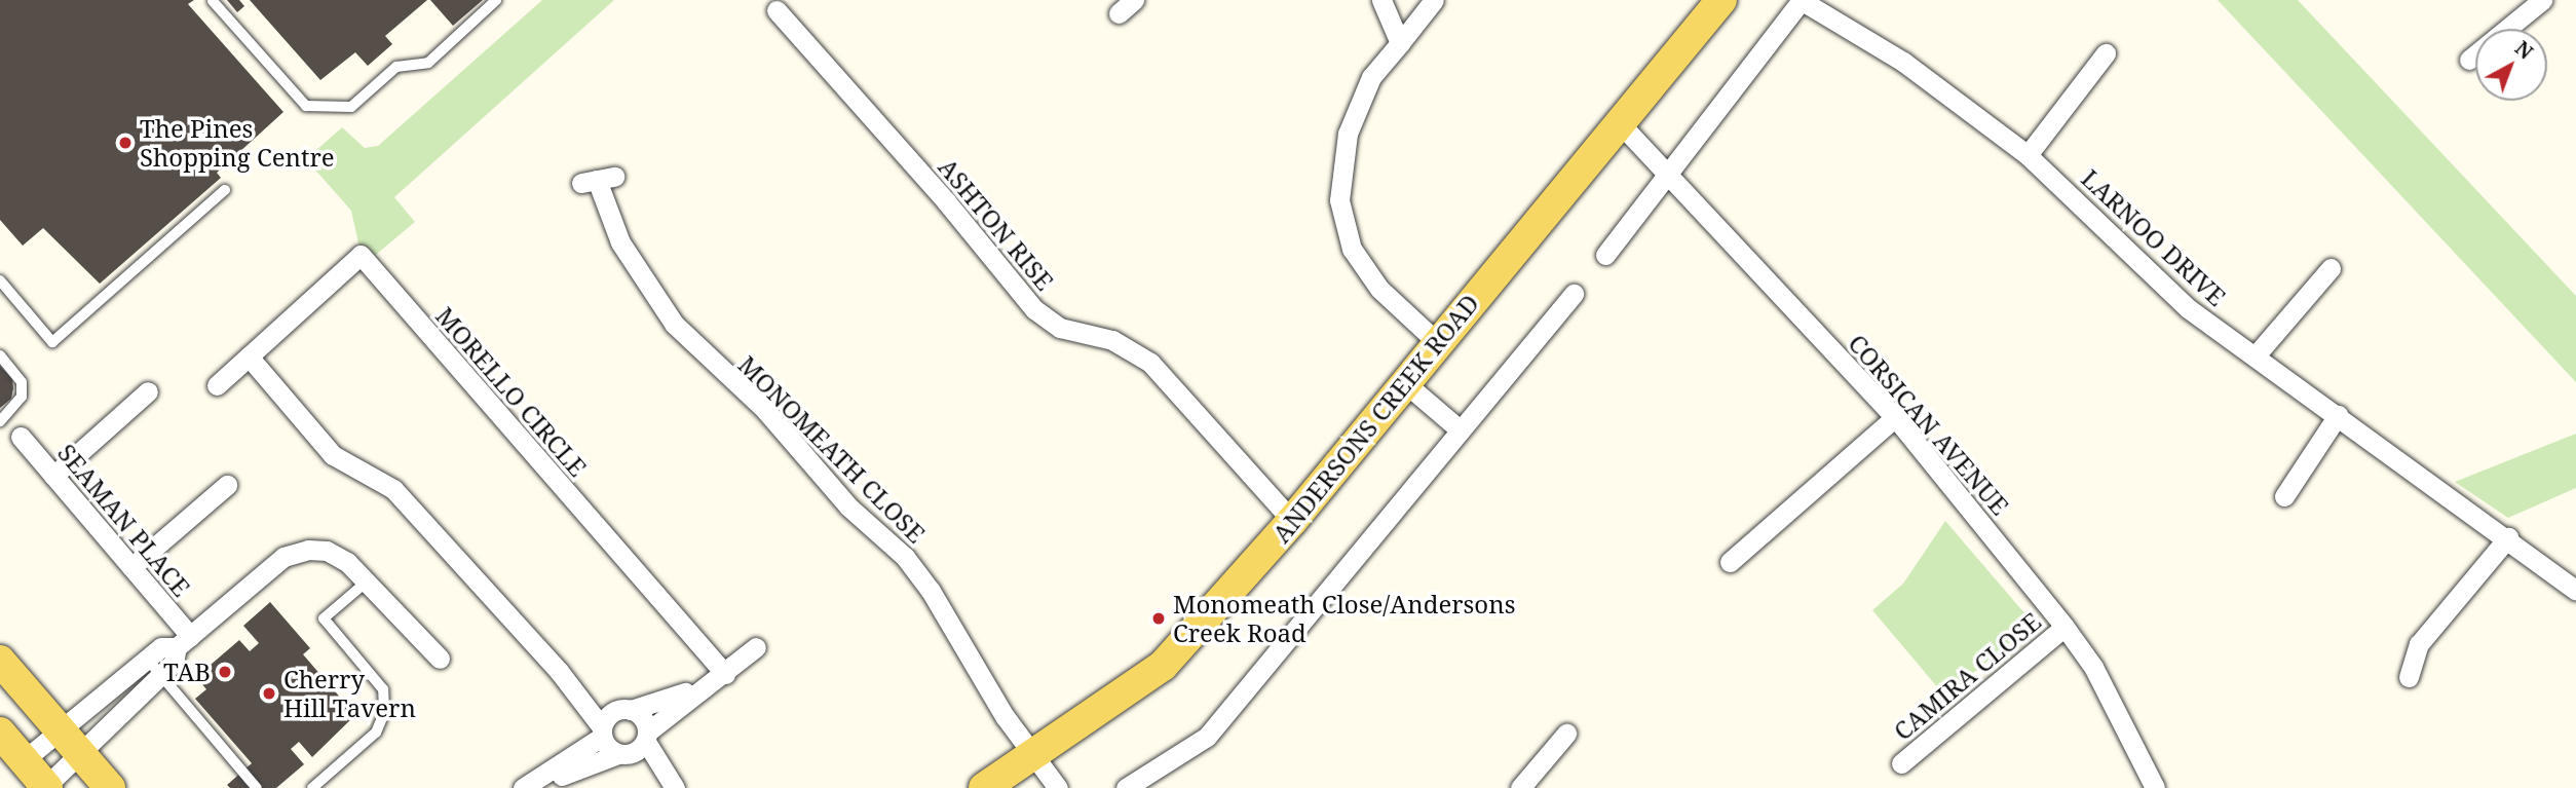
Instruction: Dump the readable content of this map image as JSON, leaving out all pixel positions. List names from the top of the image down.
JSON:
{
  "streets": {
    "main road": ["ANDERSONS CREEK ROAD"],
    "street": [
      "ASHTON RISE",
      "LARNOO DRIVE",
      "MORELLO CIRCLE",
      "CORSICAN AVENUE",
      "MONOMEATH CLOSE",
      "SEAMAN PLACE",
      "CAMIRA CLOSE"
    ]
  },
  "crossings": [
    ["ASHTON RISE", "ANDERSONS CREEK ROAD"],
    ["ANDERSONS CREEK ROAD", "CORSICAN AVENUE"],
    ["ANDERSONS CREEK ROAD", "MONOMEATH CLOSE"],
    ["CORSICAN AVENUE", "CAMIRA CLOSE"]
  ],
  "places": [
    "The Pines Shopping Centre",
    "Monomeath Close/Andersons Creek Road",
    "TAB",
    "Cherry Hill Tavern"
  ],
  "north": "top right"
}
